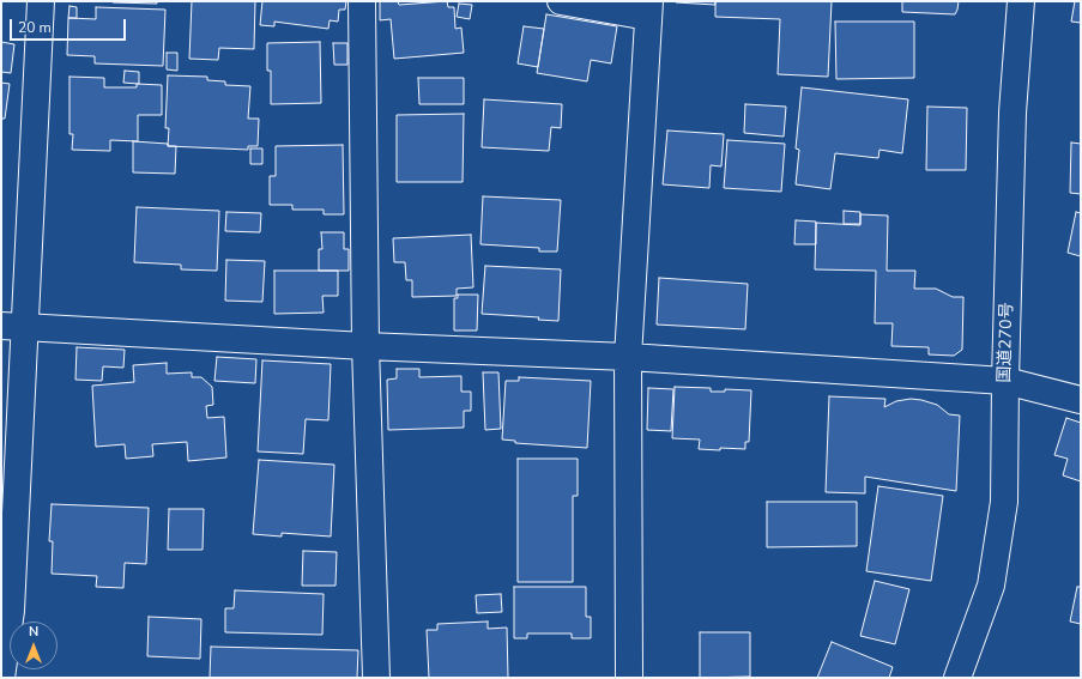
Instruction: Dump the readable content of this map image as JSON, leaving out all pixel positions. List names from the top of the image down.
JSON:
{
  "streets": {
    "main road": ["国道270号"]
  },
  "scale_bar": "20 m",
  "north": "top"
}
